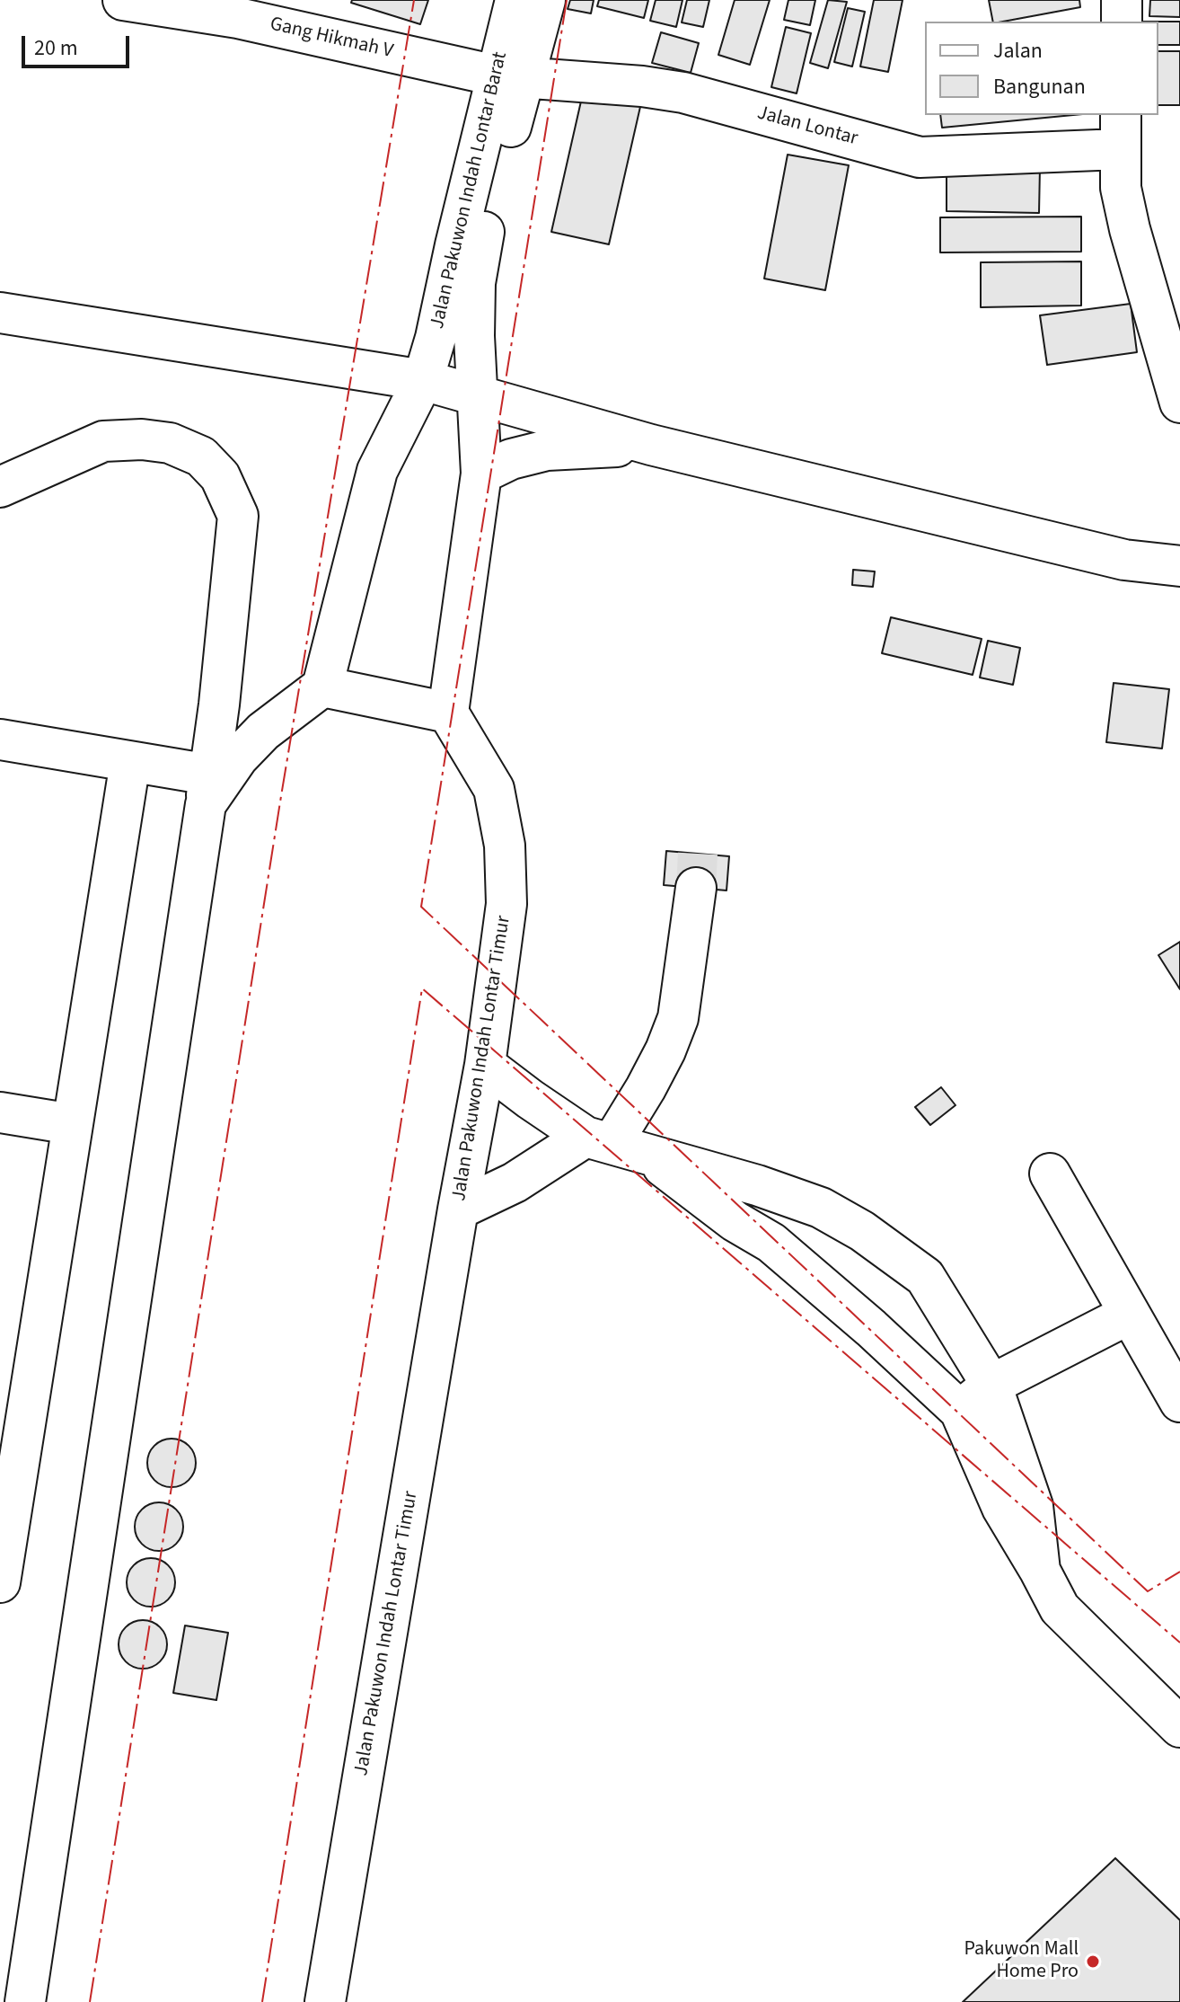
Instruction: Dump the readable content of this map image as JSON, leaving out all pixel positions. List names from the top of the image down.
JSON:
{
  "streets": {
    "street": [
      "Gang Hikmah V",
      "Jalan Lontar",
      "Jalan Pakuwon Indah Lontar Barat",
      "Jalan Pakuwon Indah Lontar Timur"
    ]
  },
  "crossings": [
    ["Gang Hikmah V", "Jalan Lontar"],
    ["Gang Hikmah V", "Jalan Pakuwon Indah Lontar Barat"],
    ["Jalan Lontar", "Jalan Pakuwon Indah Lontar Barat"]
  ],
  "places": ["Pakuwon Mall Home Pro"],
  "legend": ["Jalan", "Bangunan"],
  "scale_bar": "20 m"
}
